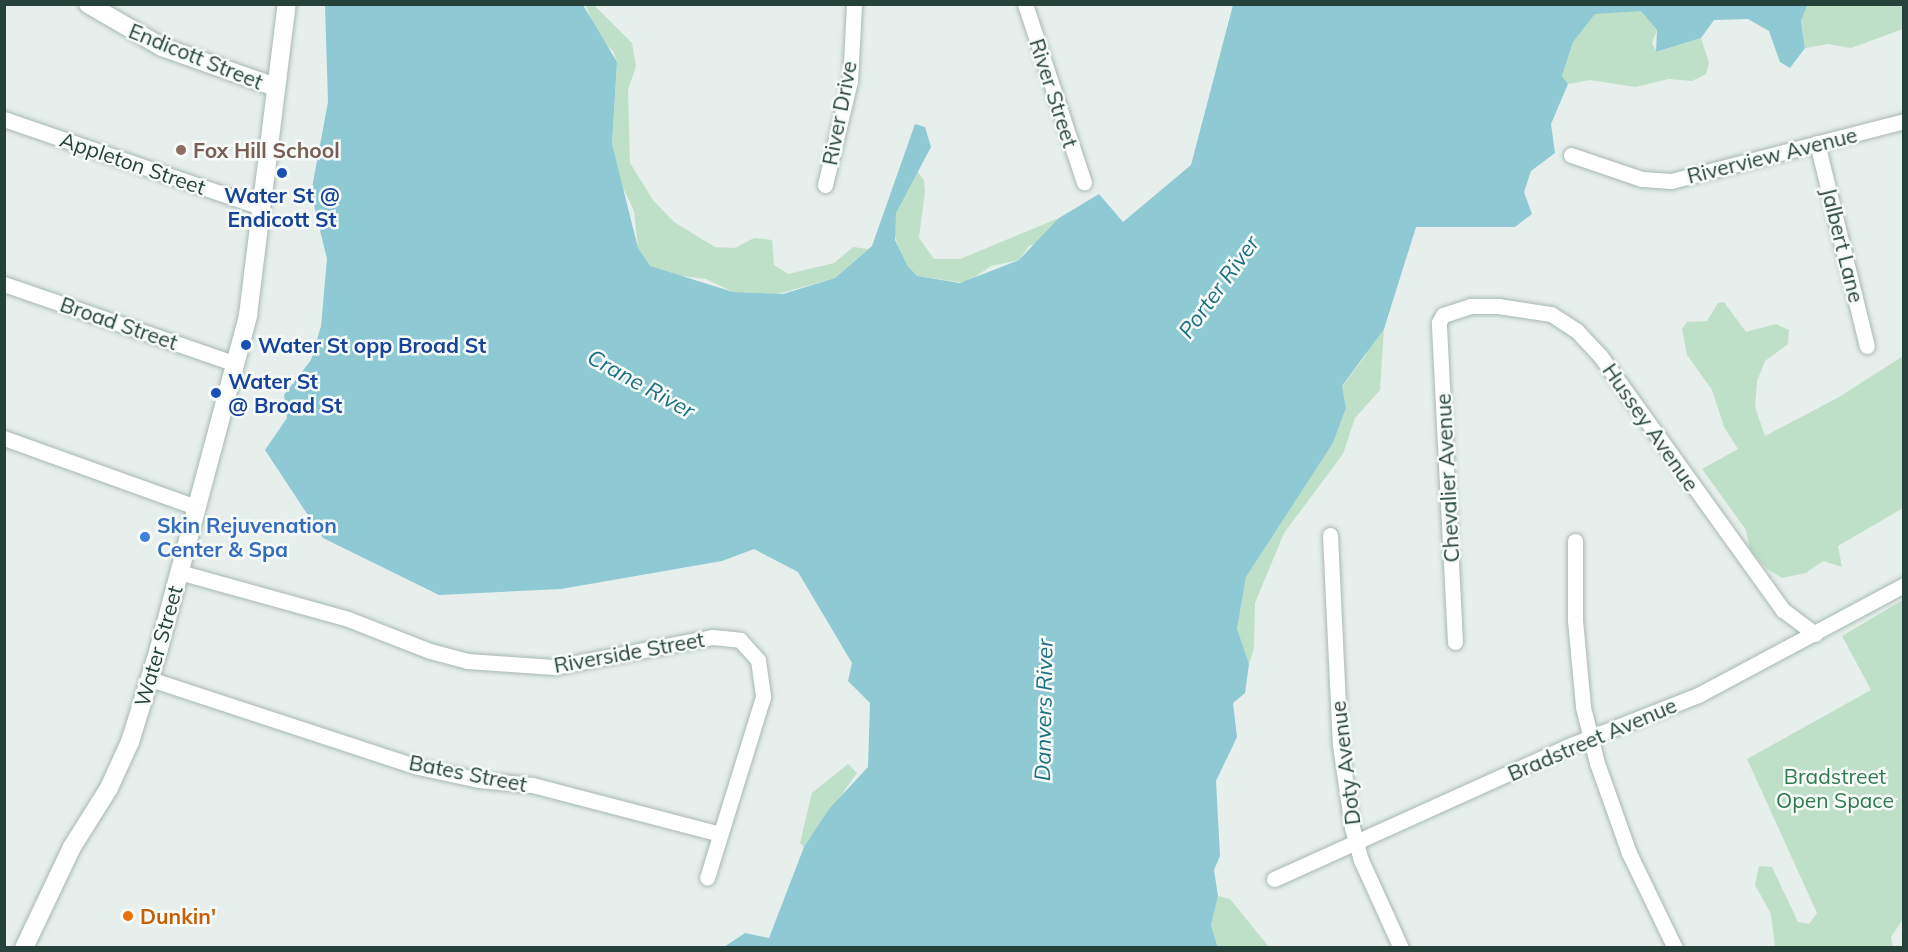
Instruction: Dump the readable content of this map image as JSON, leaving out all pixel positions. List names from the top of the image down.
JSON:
{
  "streets": {
    "main road": ["Endicott Street", "Water Street"],
    "street": [
      "River Street",
      "River Drive",
      "Riverview Avenue",
      "Appleton Street",
      "Jalbert Lane",
      "Broad Street",
      "Hussey Avenue",
      "Chevalier Avenue",
      "Riverside Street",
      "Bradstreet Avenue",
      "Doty Avenue",
      "Bates Street"
    ]
  },
  "crossings": [
    ["Endicott Street", "Water Street"],
    ["Riverview Avenue", "Jalbert Lane"],
    ["Appleton Street", "Water Street"],
    ["Broad Street", "Water Street"],
    ["Hussey Avenue", "Chevalier Avenue"],
    ["Hussey Avenue", "Bradstreet Avenue"],
    ["Water Street", "Riverside Street"],
    ["Water Street", "Bates Street"],
    ["Riverside Street", "Bates Street"],
    ["Bradstreet Avenue", "Doty Avenue"]
  ],
  "water": ["Porter River", "Crane River", "Danvers River"],
  "parks": ["Bradstreet Open Space"],
  "places": [
    "Fox Hill School",
    "Water St @ Endicott St",
    "Water St opp Broad St",
    "Water St @ Broad St",
    "Skin Rejuvenation Center & Spa",
    "Dunkin'"
  ]
}
